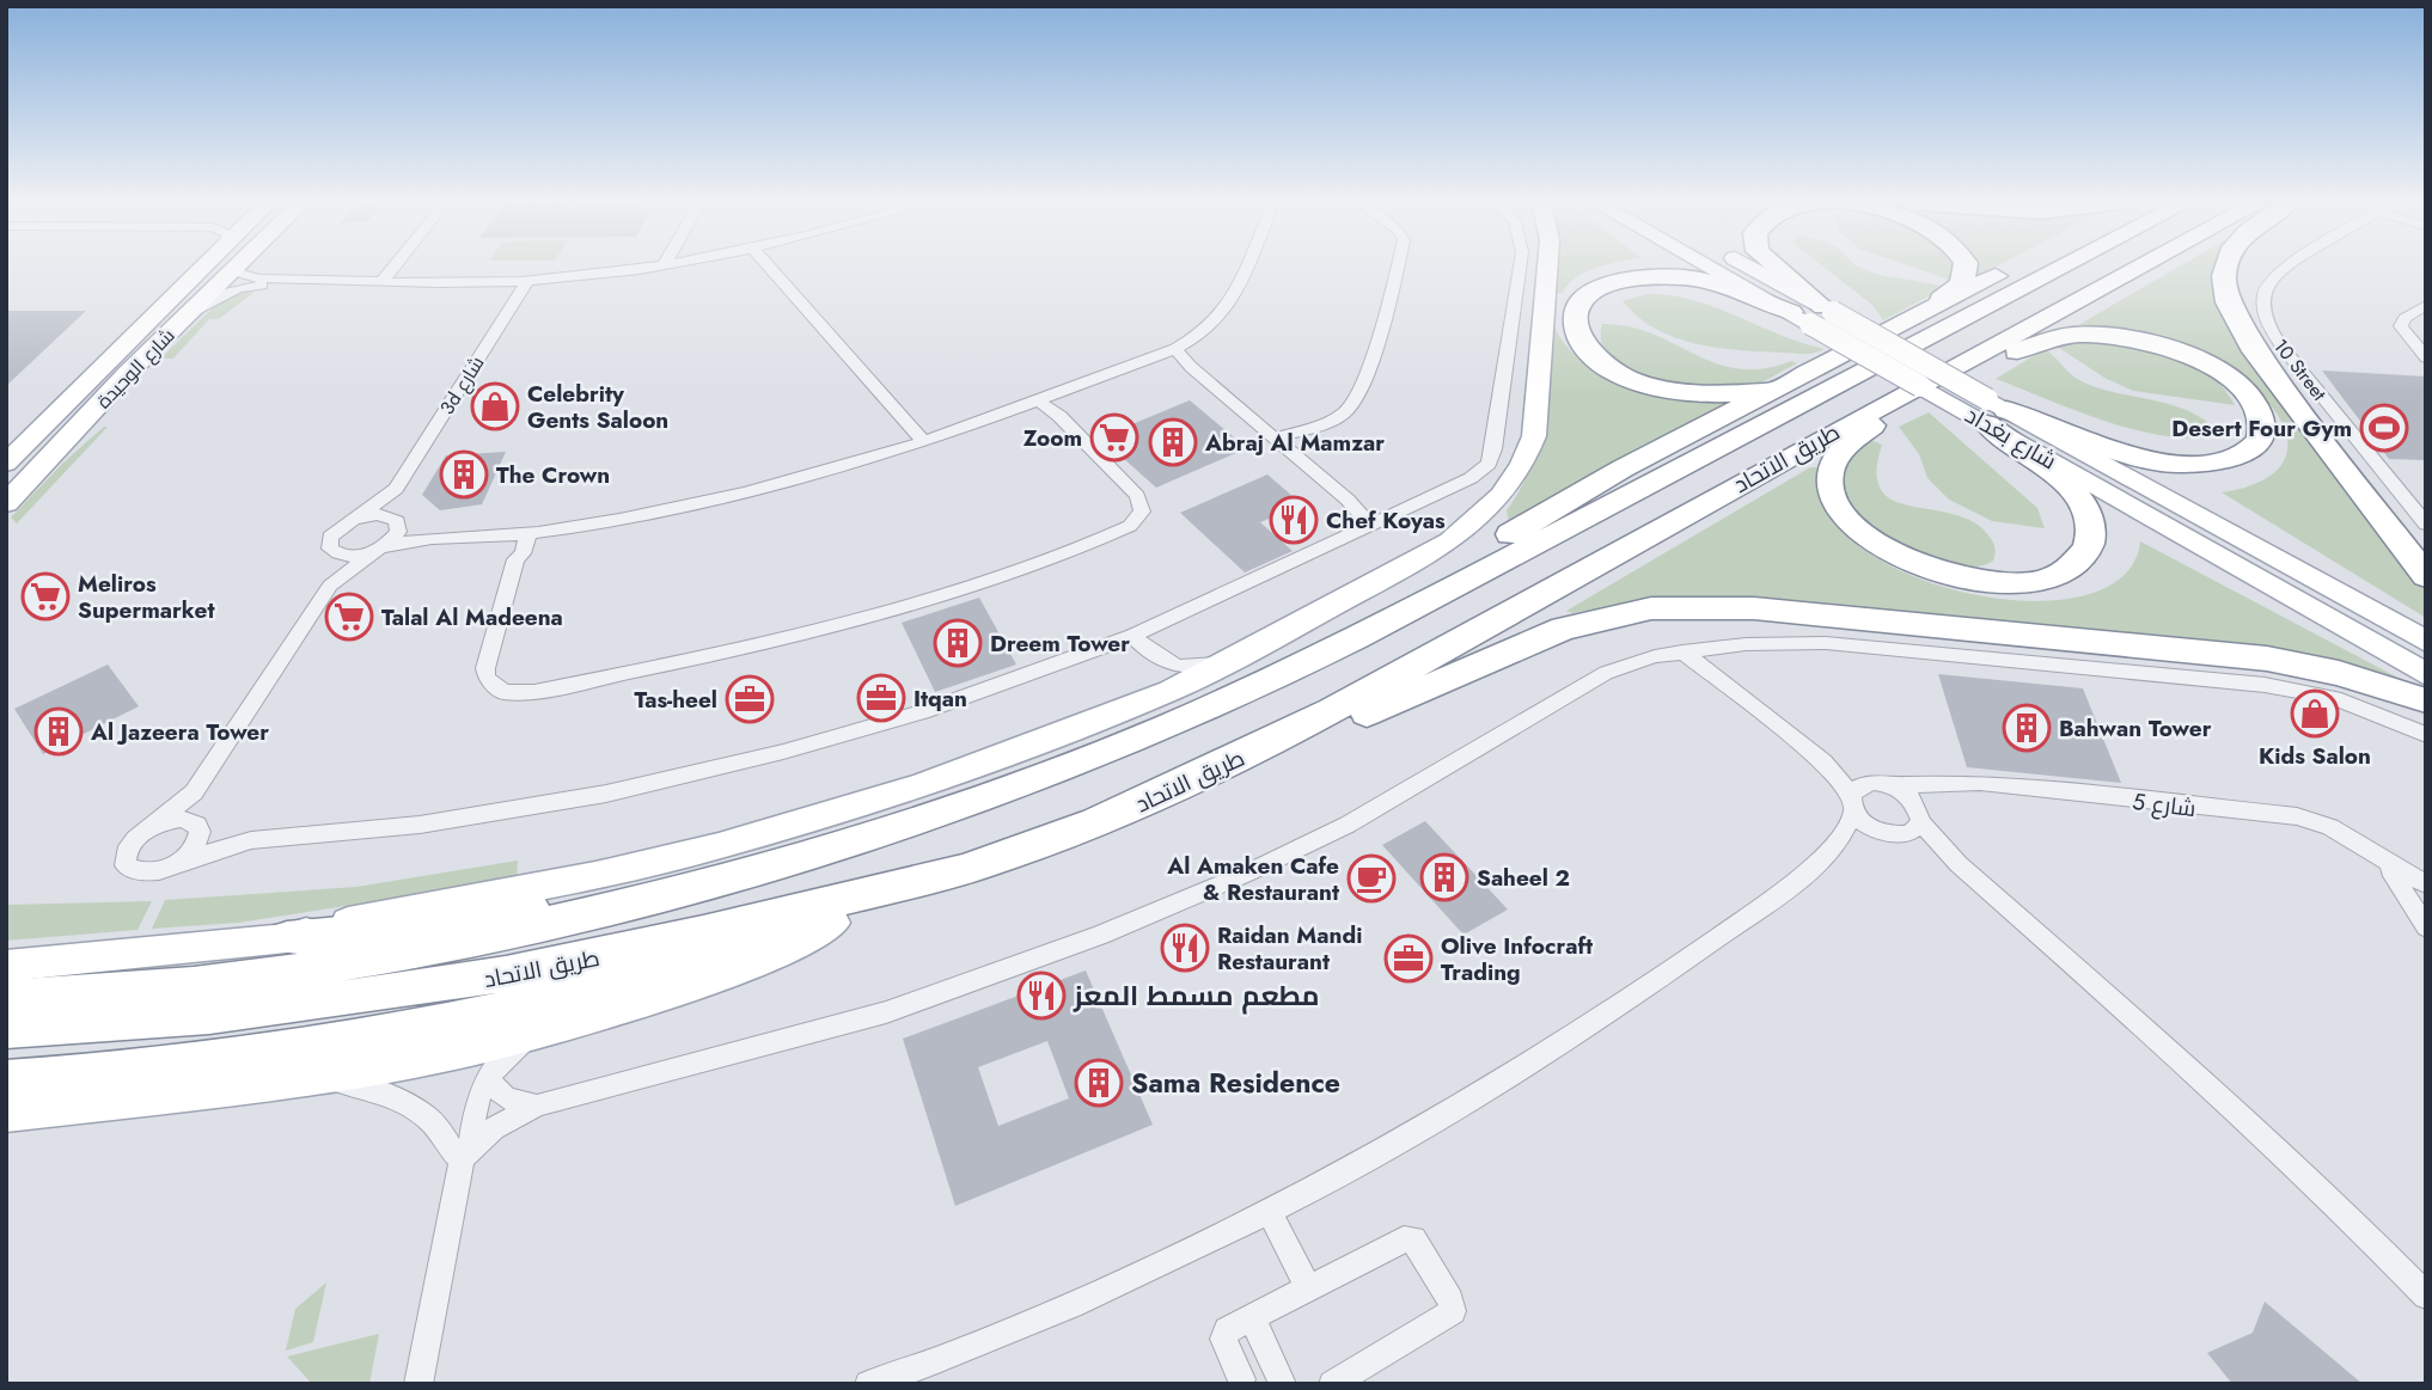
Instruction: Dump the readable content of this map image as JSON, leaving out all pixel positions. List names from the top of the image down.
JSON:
{
  "streets": {
    "highway": ["طريق الاتحاد"],
    "main road": ["شارع الوحيدة", "شارع بغداد"],
    "street": ["10 Street", "3d شارع", "شارع 5"]
  },
  "places": {
    "shop": ["Celebrity Gents Saloon", "Kids Salon"],
    "sports": ["Desert Four Gym"],
    "supermarket": ["Zoom", "Meliros Supermarket", "Talal Al Madeena"],
    "building": [
      "Abraj Al Mamzar",
      "The Crown",
      "Dreem Tower",
      "Bahwan Tower",
      "Al Jazeera Tower",
      "Saheel 2",
      "Sama Residence"
    ],
    "restaurant": ["Chef Koyas", "Raidan Mandi Restaurant", "مطعم مسمط المعز"],
    "office": ["Itqan", "Tas-heel", "Olive Infocraft Trading"],
    "cafe": ["Al Amaken Cafe & Restaurant"]
  }
}
